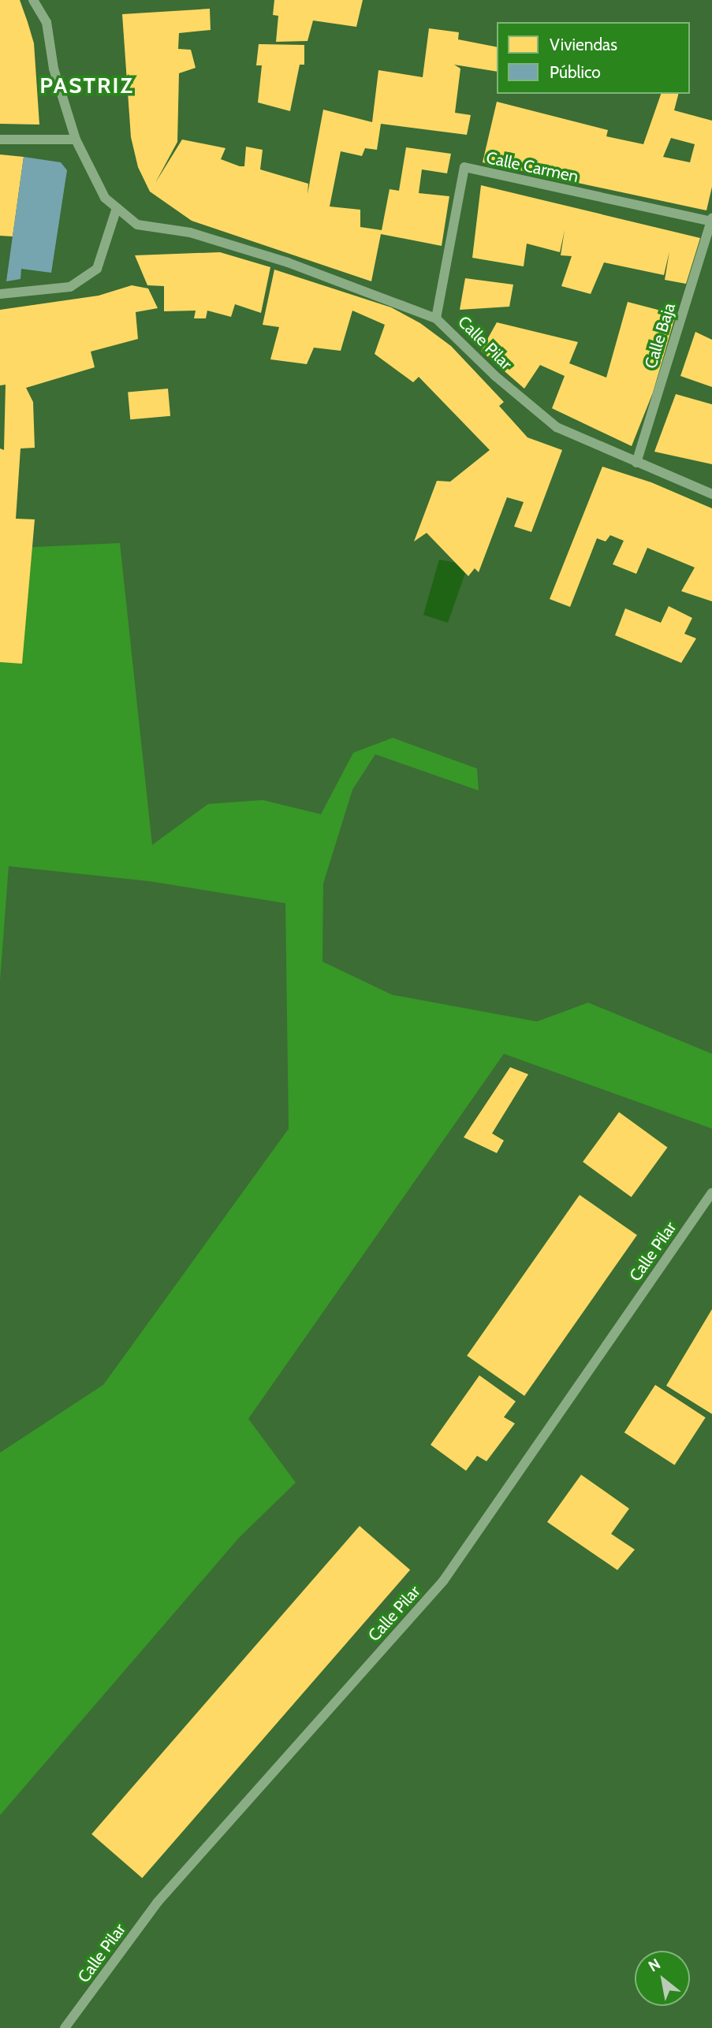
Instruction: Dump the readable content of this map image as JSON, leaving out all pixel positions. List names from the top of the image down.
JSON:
{
  "streets": {
    "street": ["Calle Carmen", "Calle Baja", "Calle Pilar"]
  },
  "crossings": [
    ["Calle Carmen", "Calle Baja"],
    ["Calle Carmen", "Calle Pilar"],
    ["Calle Baja", "Calle Pilar"]
  ],
  "districts": ["PASTRIZ"],
  "legend": ["Viviendas", "Público"],
  "north": "top left"
}
